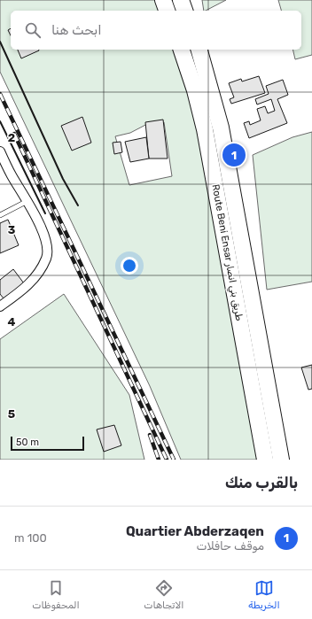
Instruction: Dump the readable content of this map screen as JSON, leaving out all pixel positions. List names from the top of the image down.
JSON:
{
  "streets": {
    "highway": ["Route Beni Ensar طريق بني انصار"]
  },
  "scale_bar": "50 m",
  "page": {
    "search": "ابحث هنا",
    "pins": "1",
    "scale": "50 m",
    "heading": "بالقرب منك",
    "list": [
      {
        "mark": "1",
        "name": "Quartier Abderzaqen",
        "note": "موقف حافلات",
        "value": "100 m"
      }
    ],
    "nav": ["الخريطة", "الاتجاهات", "المحفوظات"]
  },
  "grid": {
    "rows": [
      "2",
      "3",
      "4",
      "5"
    ]
  }
}
